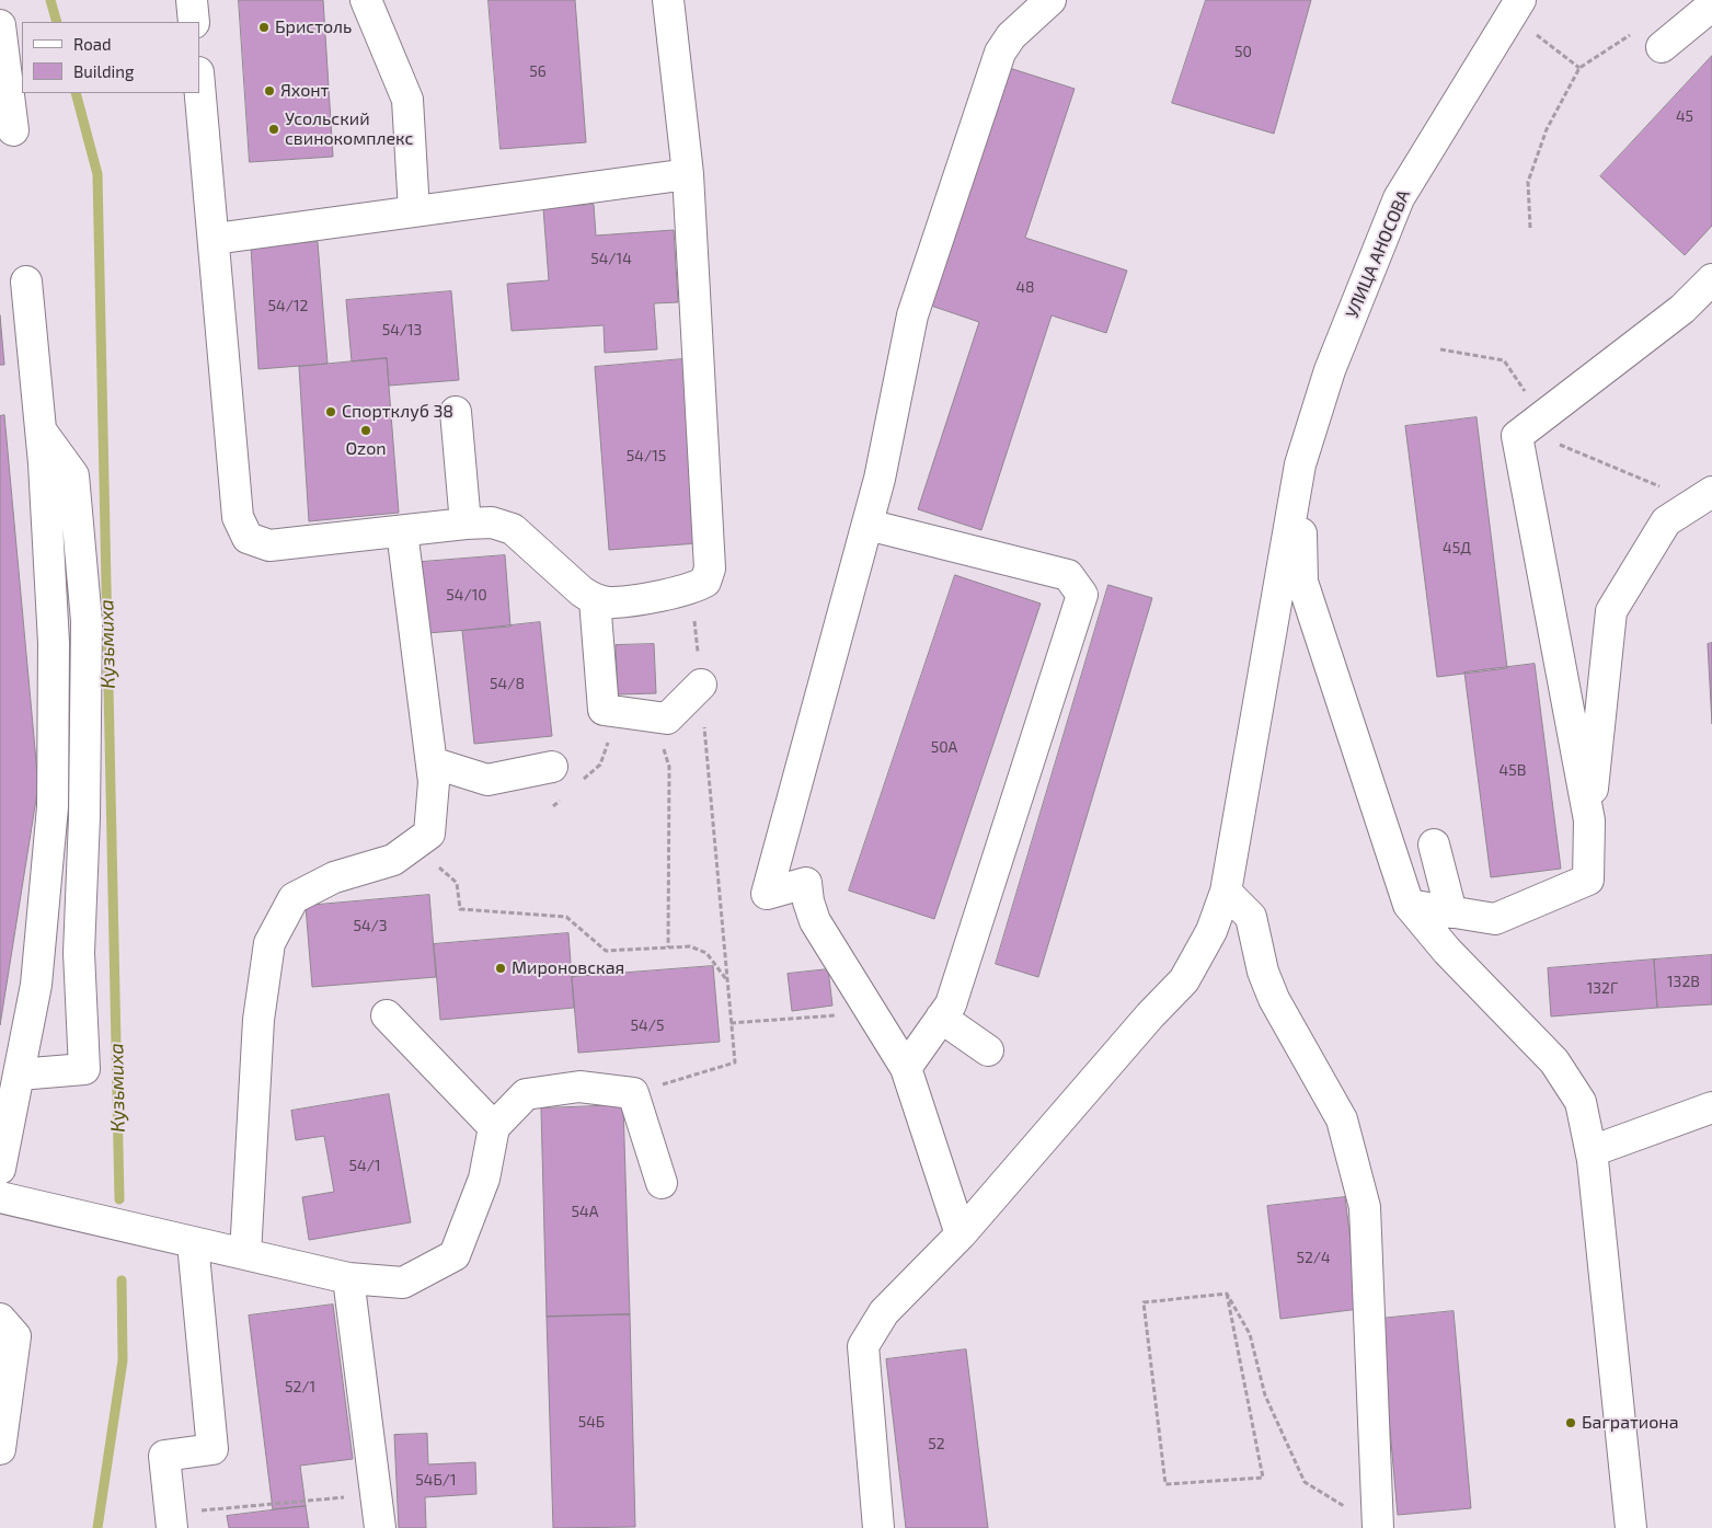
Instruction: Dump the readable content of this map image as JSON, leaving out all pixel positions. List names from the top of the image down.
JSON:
{
  "streets": {
    "street": ["УЛИЦА АНОСОВА"]
  },
  "water": ["Кузьмиха"],
  "places": [
    "Бристоль",
    "Яхонт",
    "Усольский свинокомплекс",
    "Спортклуб 38",
    "Ozon",
    "Мироновская",
    "Багратиона"
  ],
  "house_numbers": [
    "50",
    "56",
    "45",
    "54/14",
    "48",
    "54/12",
    "54/13",
    "54/15",
    "45Д",
    "54/10",
    "54/8",
    "50А",
    "45В",
    "54/3",
    "132В",
    "132Г",
    "54/5",
    "54/1",
    "54А",
    "52/4",
    "52/1",
    "54Б",
    "52",
    "54Б/1"
  ],
  "legend": ["Road", "Building"]
}
